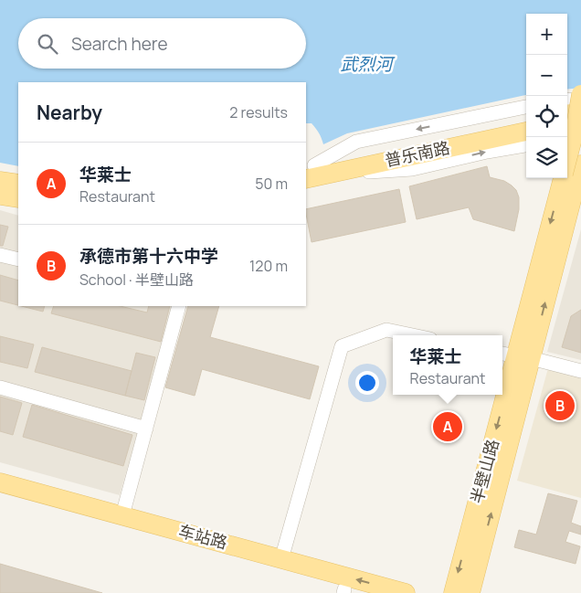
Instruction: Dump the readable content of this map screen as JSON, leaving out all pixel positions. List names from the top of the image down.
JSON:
{
  "streets": {
    "main road": ["普乐南路", "半壁山路", "车站路"]
  },
  "water": ["武烈河"],
  "page": {
    "map_buttons": ["+", "−"],
    "search": "Search here",
    "heading": ["Nearby", "2 results"],
    "list": [
      {
        "mark": "A",
        "name": "华莱士",
        "note": "Restaurant",
        "value": "50 m"
      },
      {
        "mark": "B",
        "name": "承德市第十六中学",
        "note": "School · 半壁山路",
        "value": "120 m"
      }
    ],
    "popup": ["华莱士", "Restaurant"],
    "pins": ["B", "A"]
  }
}
